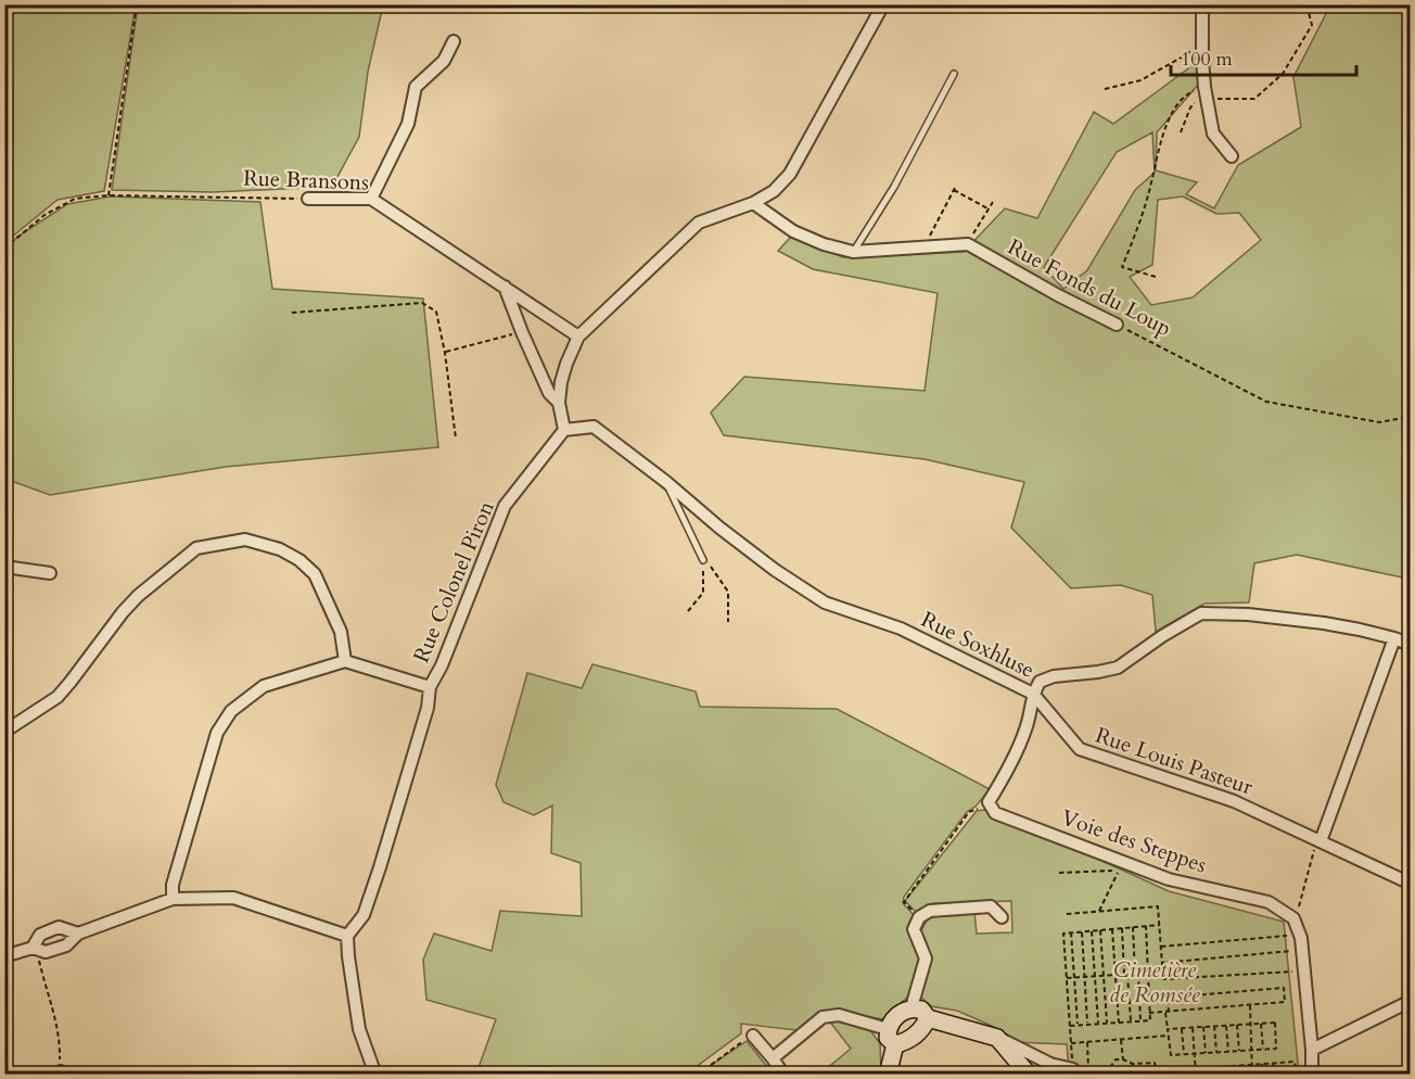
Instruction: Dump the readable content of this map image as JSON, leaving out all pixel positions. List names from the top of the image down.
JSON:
{
  "streets": {
    "street": [
      "Rue Bransons",
      "Rue Fonds du Loup",
      "Rue Colonel Piron",
      "Rue Soxhluse",
      "Rue Louis Pasteur",
      "Voie des Steppes"
    ]
  },
  "crossings": [
    ["Rue Colonel Piron", "Rue Soxhluse"],
    ["Rue Soxhluse", "Rue Louis Pasteur"]
  ],
  "parks": ["Cimetière de Romsée"],
  "scale_bar": "100 m"
}
